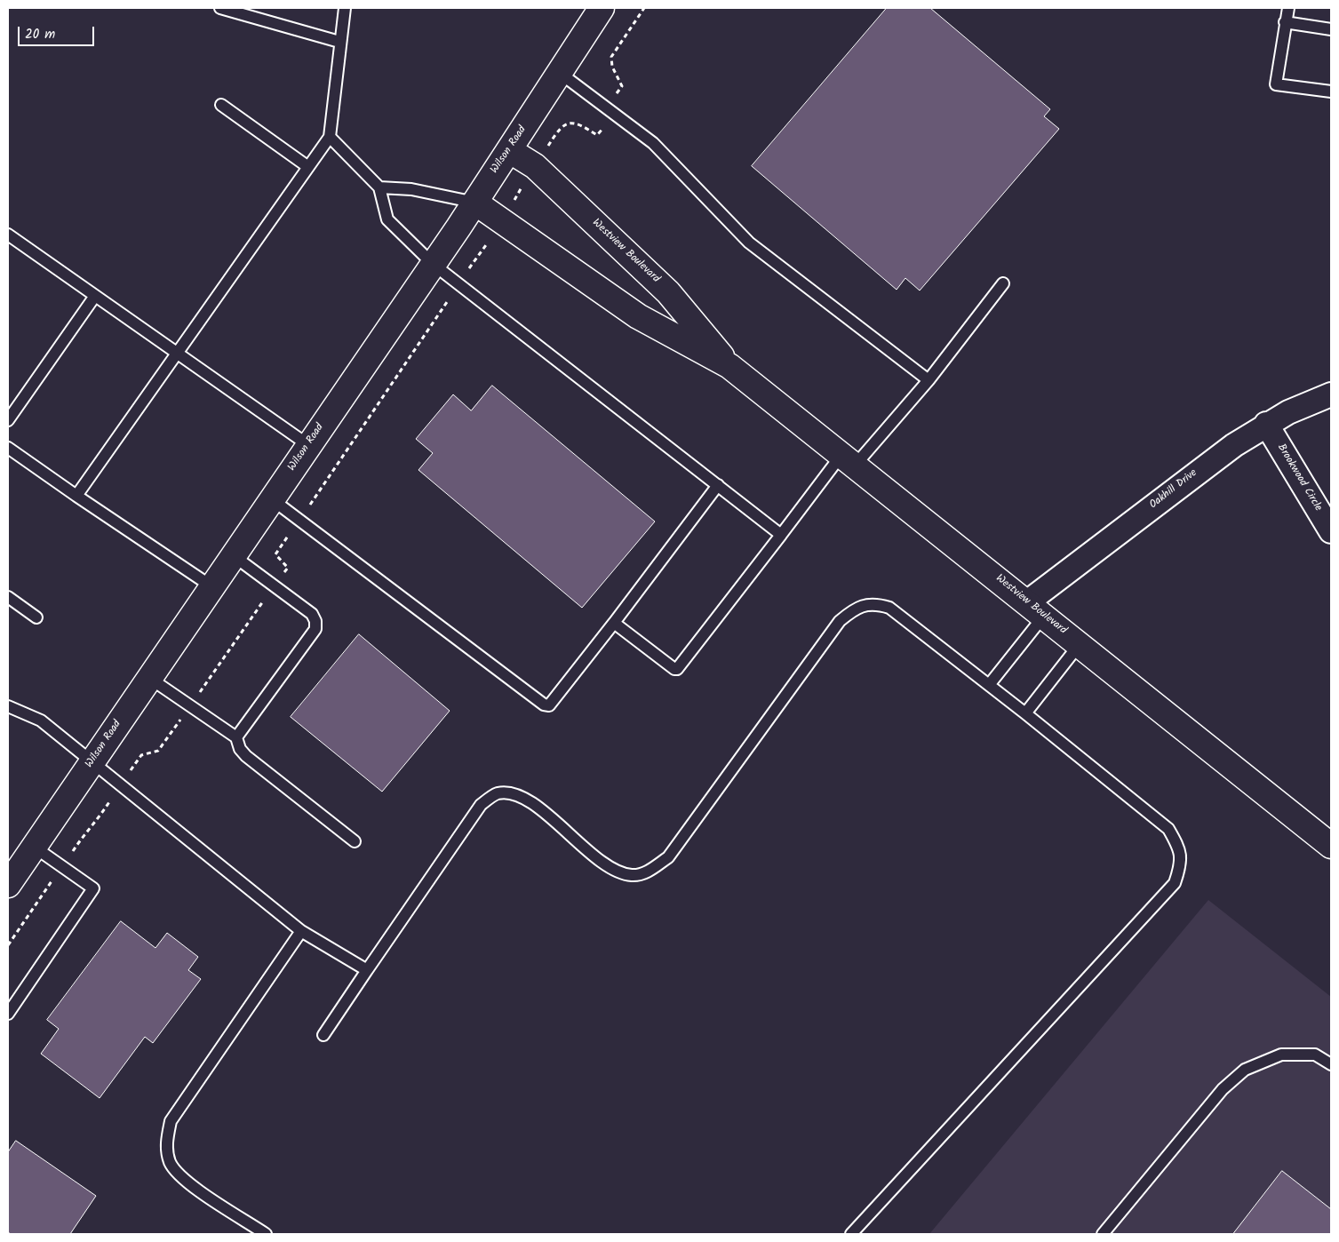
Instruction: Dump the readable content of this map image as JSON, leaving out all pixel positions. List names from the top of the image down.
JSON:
{
  "streets": {
    "street": [
      "Wilson Road",
      "Westview Boulevard",
      "Brookwood Circle",
      "Oakhill Drive"
    ]
  },
  "crossings": [
    ["Wilson Road", "Westview Boulevard"],
    ["Westview Boulevard", "Oakhill Drive"],
    ["Brookwood Circle", "Oakhill Drive"]
  ],
  "scale_bar": "20 m"
}
